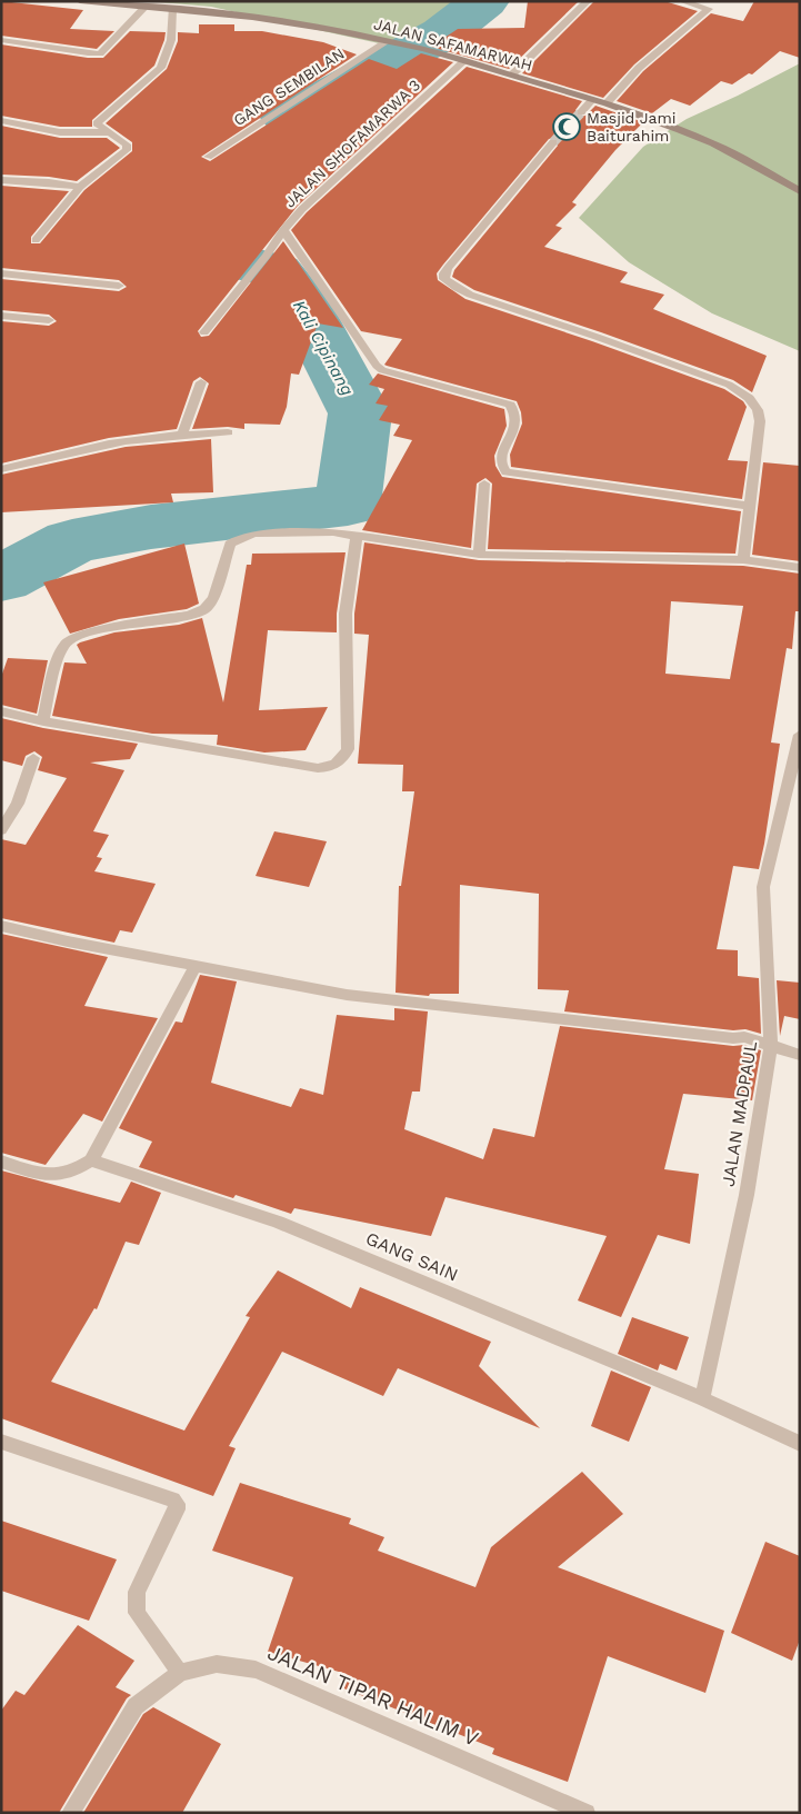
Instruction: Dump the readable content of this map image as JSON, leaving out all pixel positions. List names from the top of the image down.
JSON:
{
  "streets": {
    "street": [
      "JALAN SAFAMARWAH",
      "GANG SEMBILAN",
      "JALAN SHOFAMARWA 3",
      "JALAN MADPAUL",
      "GANG SAIN",
      "JALAN TIPAR HALIM V"
    ]
  },
  "crossings": [
    ["JALAN SAFAMARWAH", "GANG SEMBILAN"],
    ["JALAN SAFAMARWAH", "JALAN SHOFAMARWA 3"],
    ["JALAN MADPAUL", "GANG SAIN"]
  ],
  "water": ["Kali Cipinang"],
  "places": {
    "mosque": ["Masjid Jami Baiturahim"]
  }
}
